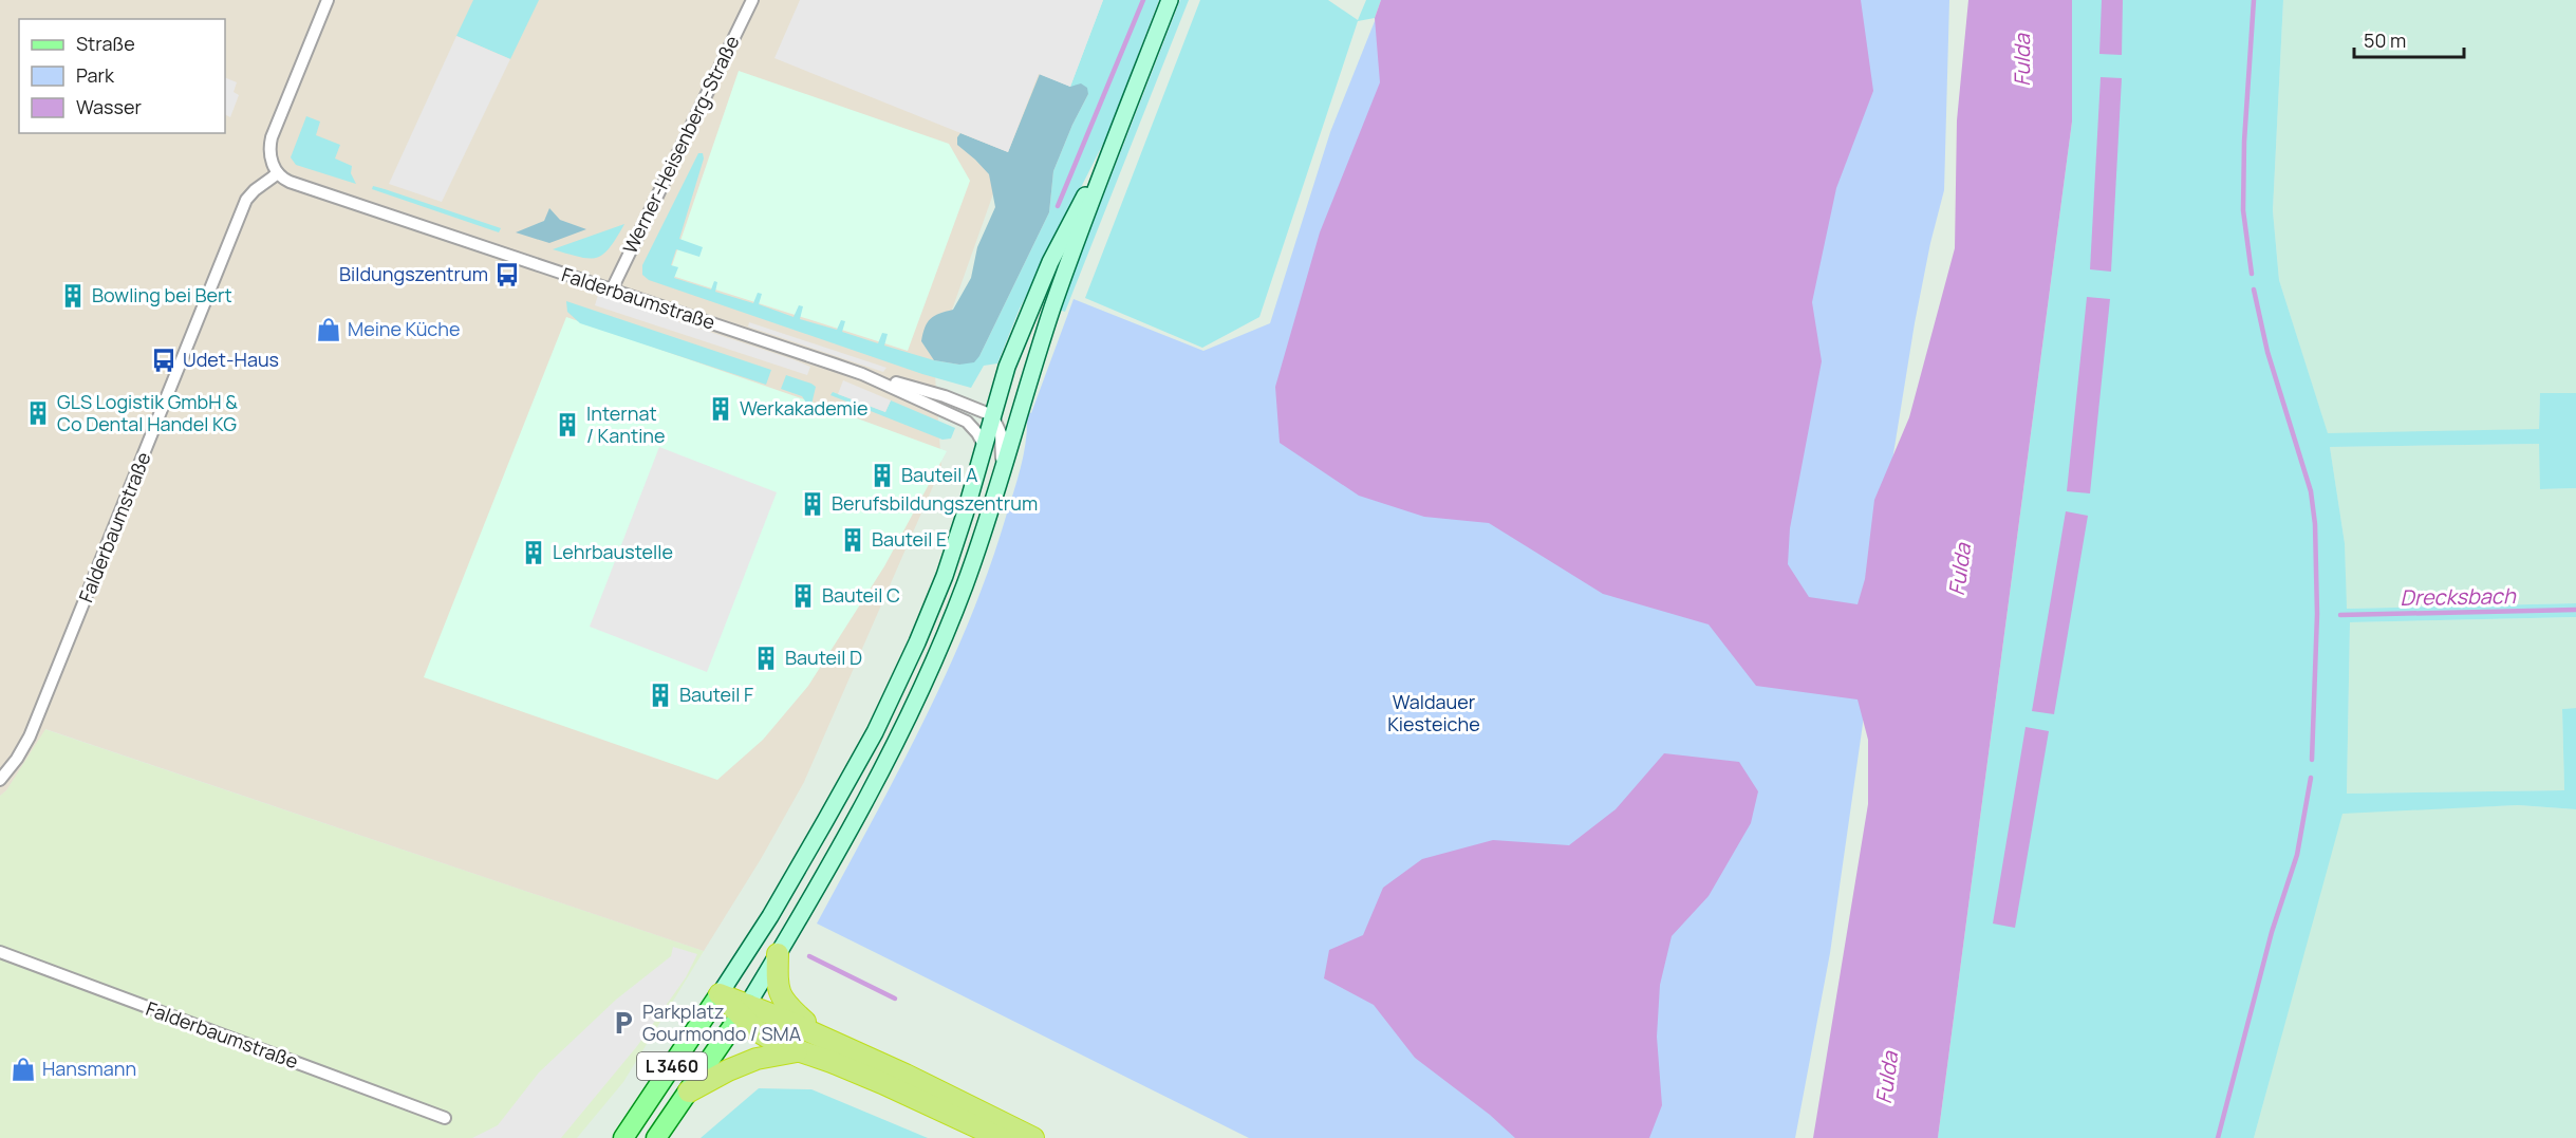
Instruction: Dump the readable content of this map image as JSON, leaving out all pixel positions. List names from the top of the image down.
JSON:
{
  "streets": {
    "main road": ["L 3460"],
    "street": ["Werner-Heisenberg-Straße", "Falderbaumstraße"]
  },
  "crossings": [
    ["Werner-Heisenberg-Straße", "Falderbaumstraße"],
    ["Falderbaumstraße", "L 3460"]
  ],
  "water": ["Fulda", "Drecksbach"],
  "parks": ["Waldauer Kiesteiche"],
  "places": {
    "bus stop": ["Bildungszentrum", "Udet-Haus"],
    "building": [
      "Bowling bei Bert",
      "Werkakademie",
      "GLS Logistik GmbH & Co Dental Handel KG",
      "Internat / Kantine",
      "Bauteil A",
      "Berufsbildungszentrum",
      "Bauteil E",
      "Lehrbaustelle",
      "Bauteil C",
      "Bauteil D",
      "Bauteil F"
    ],
    "shop": ["Meine Küche", "Hansmann"],
    "parking": ["Parkplatz Gourmondo / SMA"]
  },
  "legend": ["Straße", "Park", "Wasser"],
  "scale_bar": "50 m"
}
